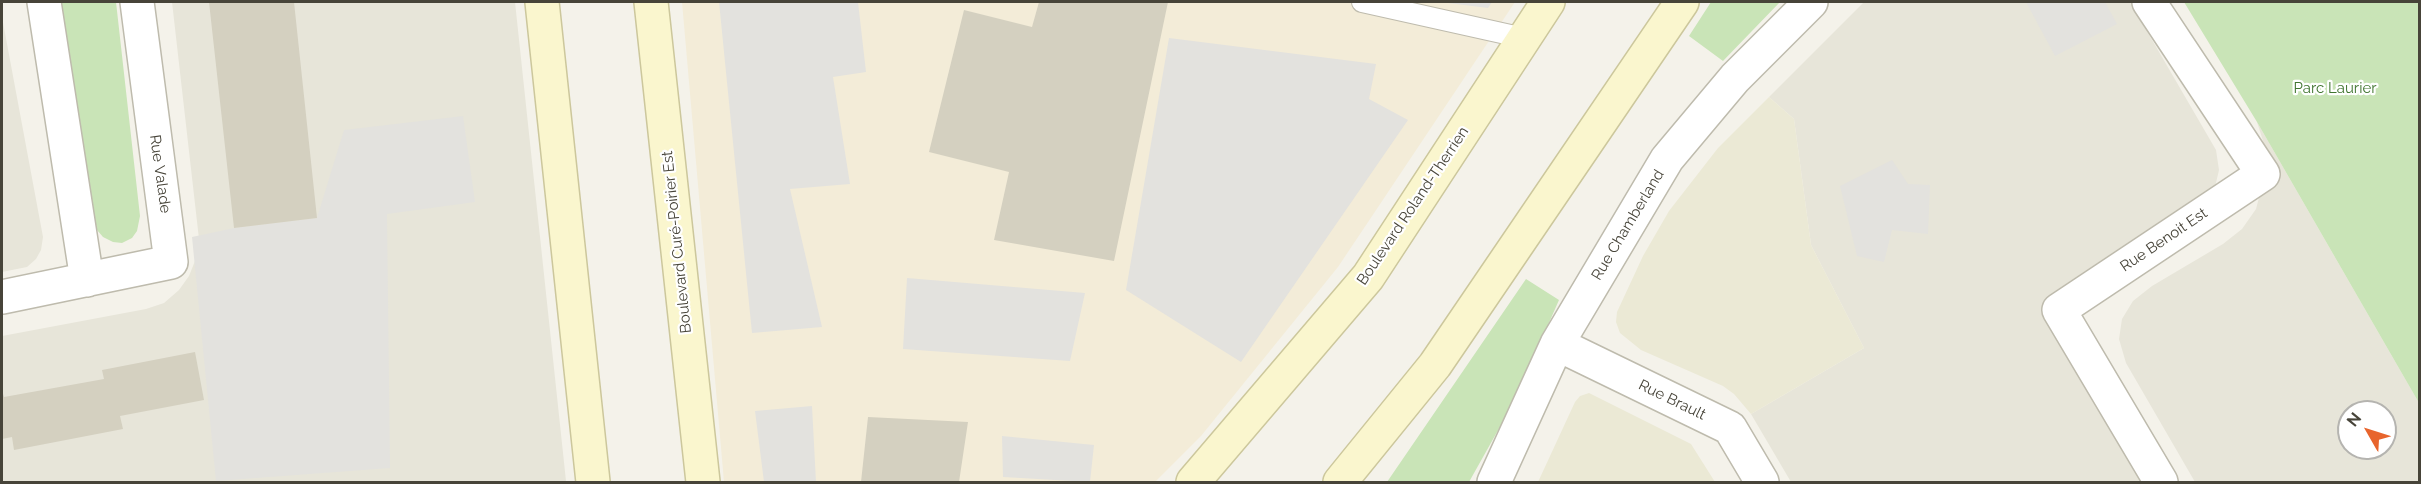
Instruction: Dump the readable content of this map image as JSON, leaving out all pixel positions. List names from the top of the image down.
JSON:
{
  "streets": {
    "main road": ["Boulevard Roland-Therrien", "Boulevard Curé-Poirier Est"],
    "street": [
      "Rue Valade",
      "Rue Chamberland",
      "Rue Benoit Est",
      "Rue Brault"
    ]
  },
  "crossings": [
    ["Rue Chamberland", "Rue Brault"]
  ],
  "parks": ["Parc Laurier"],
  "north": "top left"
}
